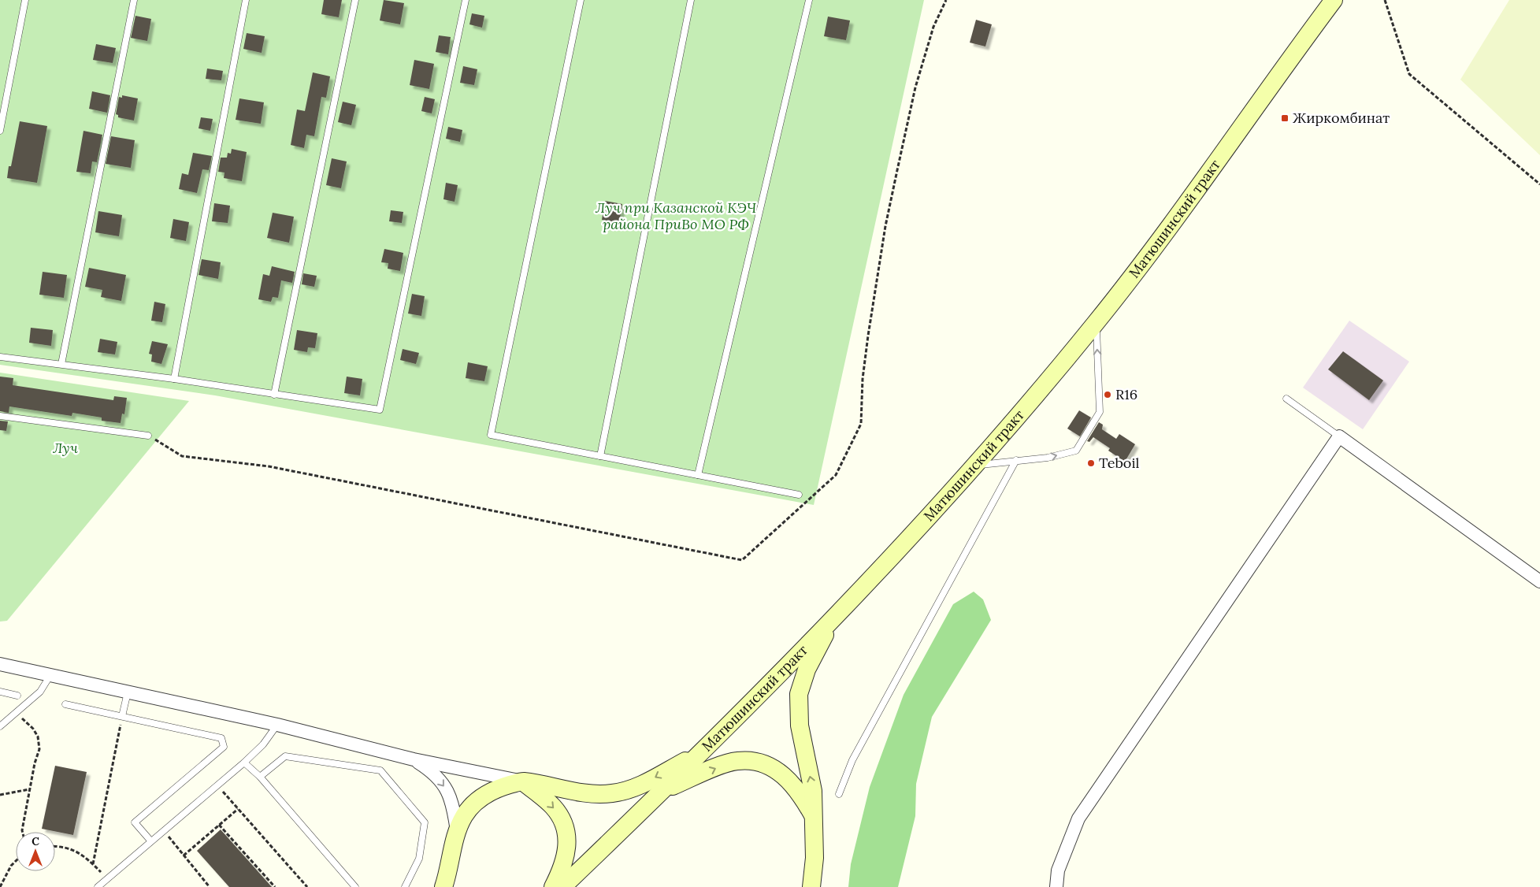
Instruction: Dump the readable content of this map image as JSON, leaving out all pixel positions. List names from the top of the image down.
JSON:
{
  "streets": {
    "main road": ["Матюшинский тракт"]
  },
  "parks": ["Луч при Казанской КЭЧ района ПриВо МО РФ", "Луч"],
  "places": {
    "transit": ["Жиркомбинат"],
    "other": ["R16", "Teboil"]
  },
  "north": "top"
}
